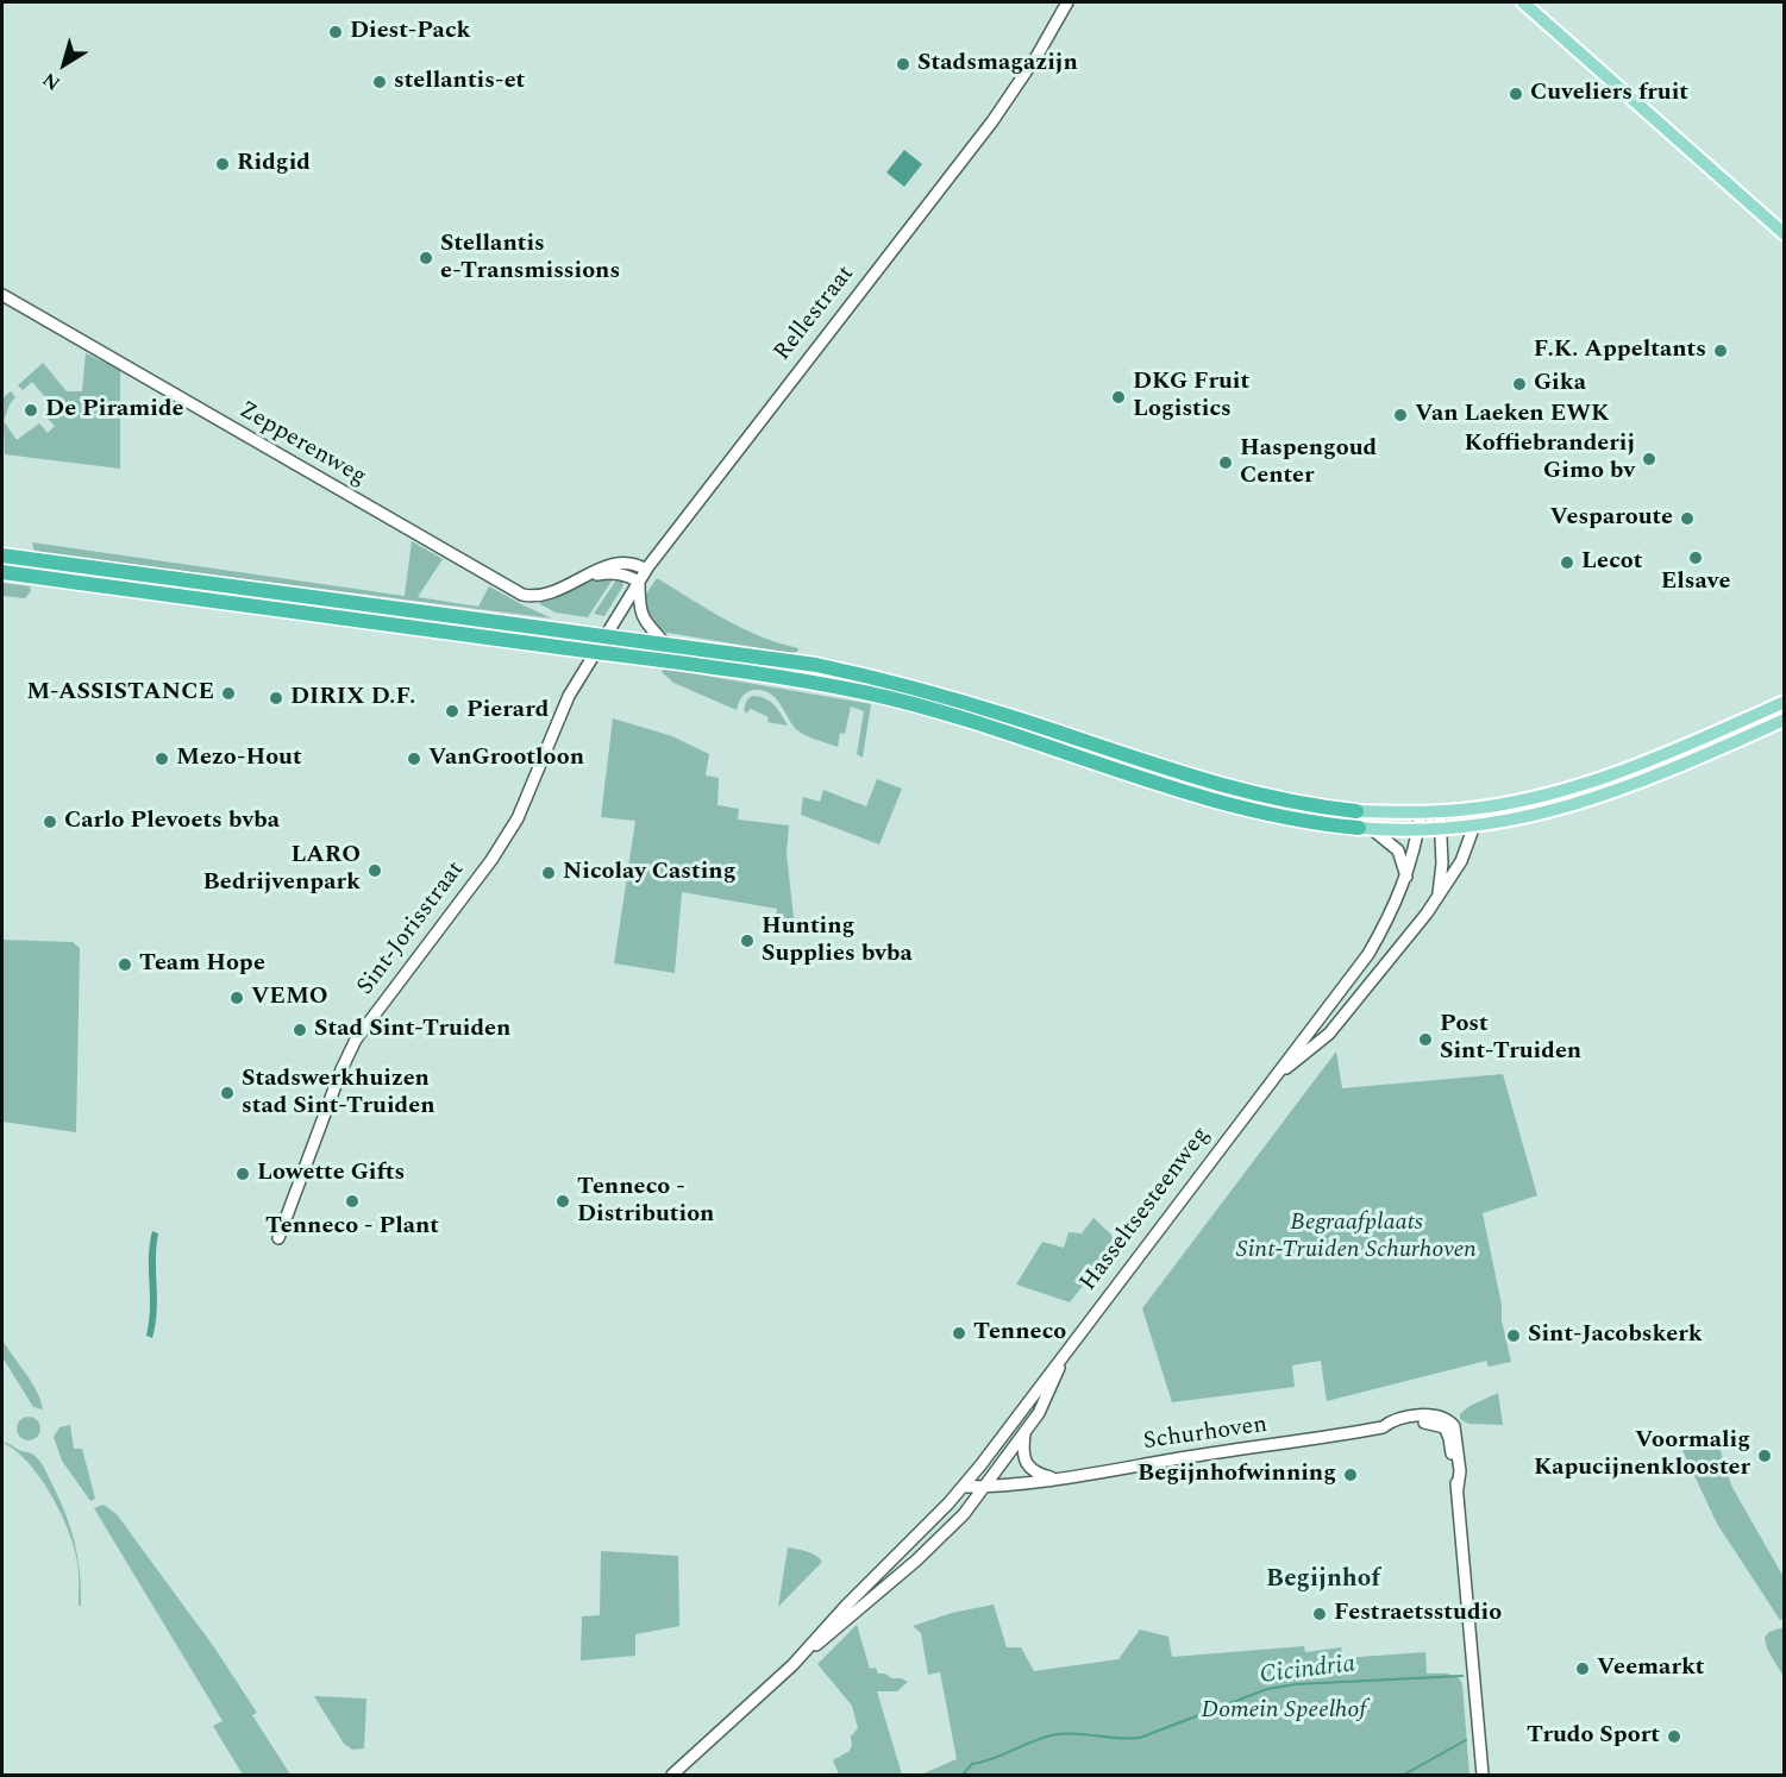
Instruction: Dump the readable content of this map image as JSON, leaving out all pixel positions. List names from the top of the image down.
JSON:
{
  "streets": {
    "street": [
      "Rellestraat",
      "Zepperenweg",
      "Sint-Jorisstraat",
      "Hasseltsesteenweg",
      "Schurhoven"
    ]
  },
  "crossings": [
    ["Rellestraat", "Zepperenweg"],
    ["Rellestraat", "Sint-Jorisstraat"],
    ["Hasseltsesteenweg", "Schurhoven"]
  ],
  "districts": ["Begijnhof"],
  "water": ["Cicindria"],
  "parks": ["Begraafplaats Sint-Truiden Schurhoven", "Domein Speelhof"],
  "places": [
    "Diest-Pack",
    "Stadsmagazijn",
    "stellantis-et",
    "Cuveliers fruit",
    "Ridgid",
    "Stellantis e-Transmissions",
    "F.K. Appeltants",
    "Gika",
    "DKG Fruit Logistics",
    "De Piramide",
    "Van Laeken EWK",
    "Koffiebranderij Gimo bv",
    "Haspengoud Center",
    "Vesparoute",
    "Elsave",
    "Lecot",
    "M-ASSISTANCE",
    "DIRIX D.F.",
    "Pierard",
    "Mezo-Hout",
    "VanGrootloon",
    "Carlo Plevoets bvba",
    "LARO Bedrijvenpark",
    "Nicolay Casting",
    "Hunting Supplies bvba",
    "Team Hope",
    "VEMO",
    "Stad Sint-Truiden",
    "Post Sint-Truiden",
    "Stadswerkhuizen stad Sint-Truiden",
    "Lowette Gifts",
    "Tenneco - Plant",
    "Tenneco - Distribution",
    "Tenneco",
    "Sint-Jacobskerk",
    "Voormalig Kapucijnenklooster",
    "Begijnhofwinning",
    "Festraetsstudio",
    "Veemarkt",
    "Trudo Sport"
  ],
  "north": "bottom left"
}
